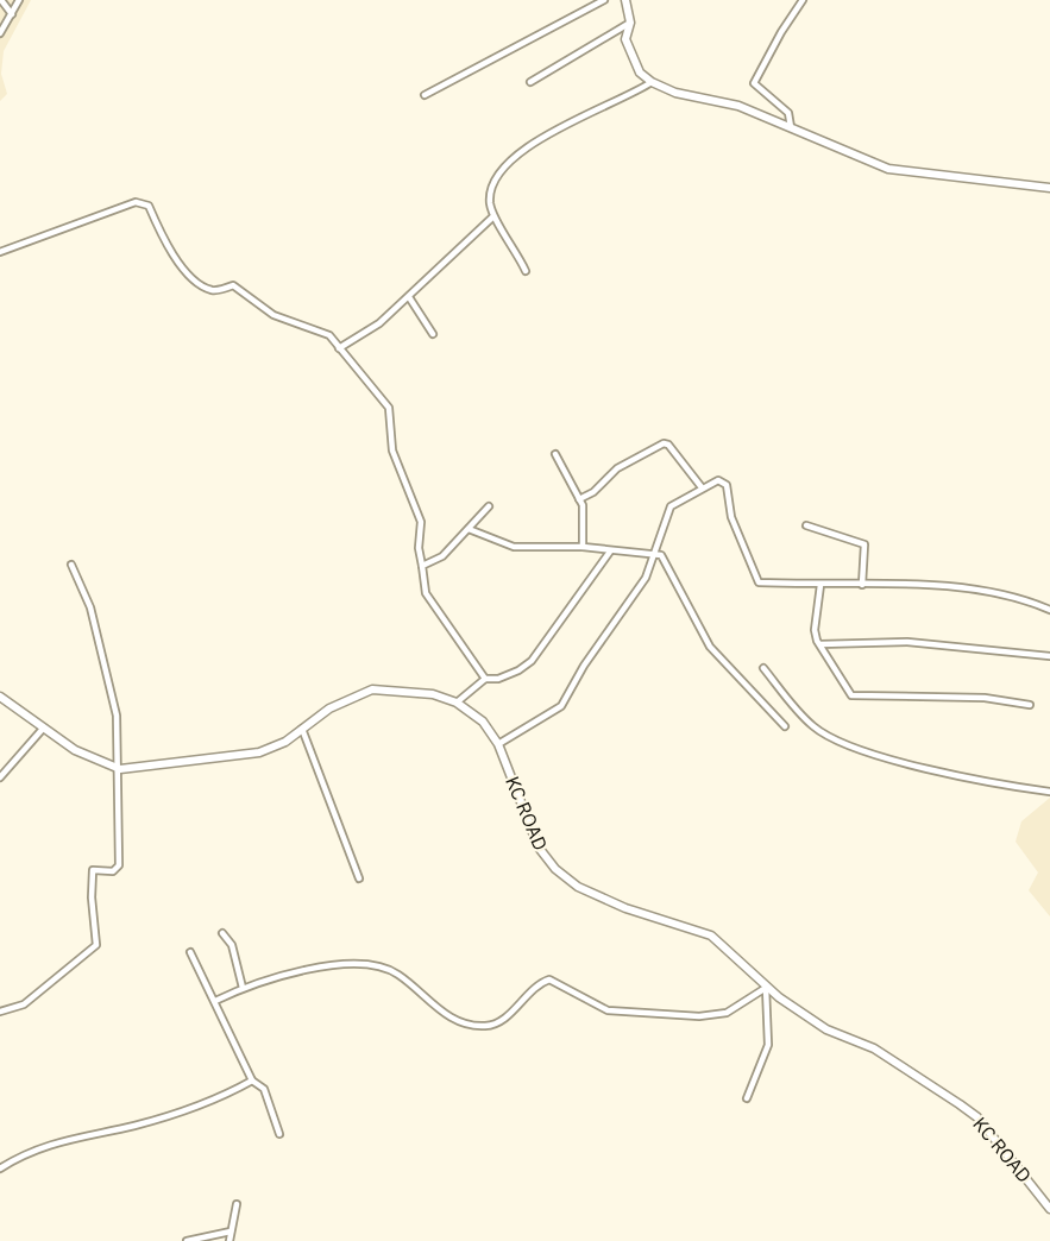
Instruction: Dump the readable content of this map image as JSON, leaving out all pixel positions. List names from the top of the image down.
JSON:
{
  "streets": {
    "main road": ["KC ROAD"]
  }
}
